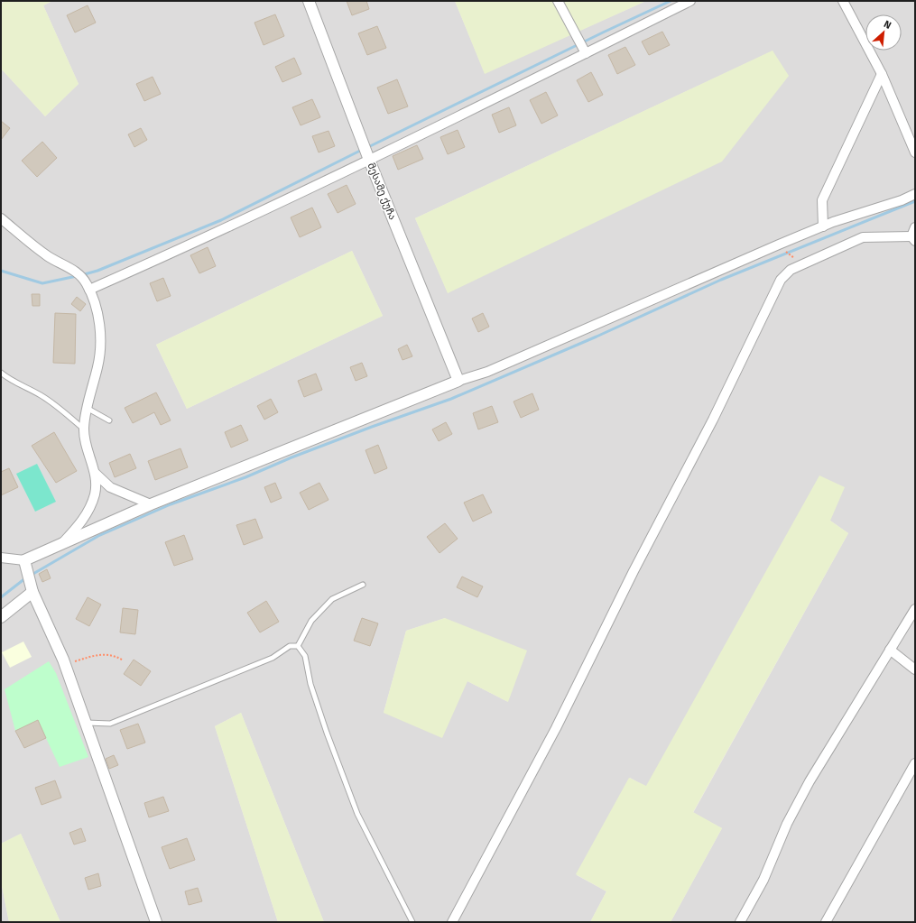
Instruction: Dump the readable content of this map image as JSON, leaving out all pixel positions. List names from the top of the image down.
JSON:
{
  "streets": {
    "street": ["მესამე ქუჩა"]
  },
  "north": "top right"
}
